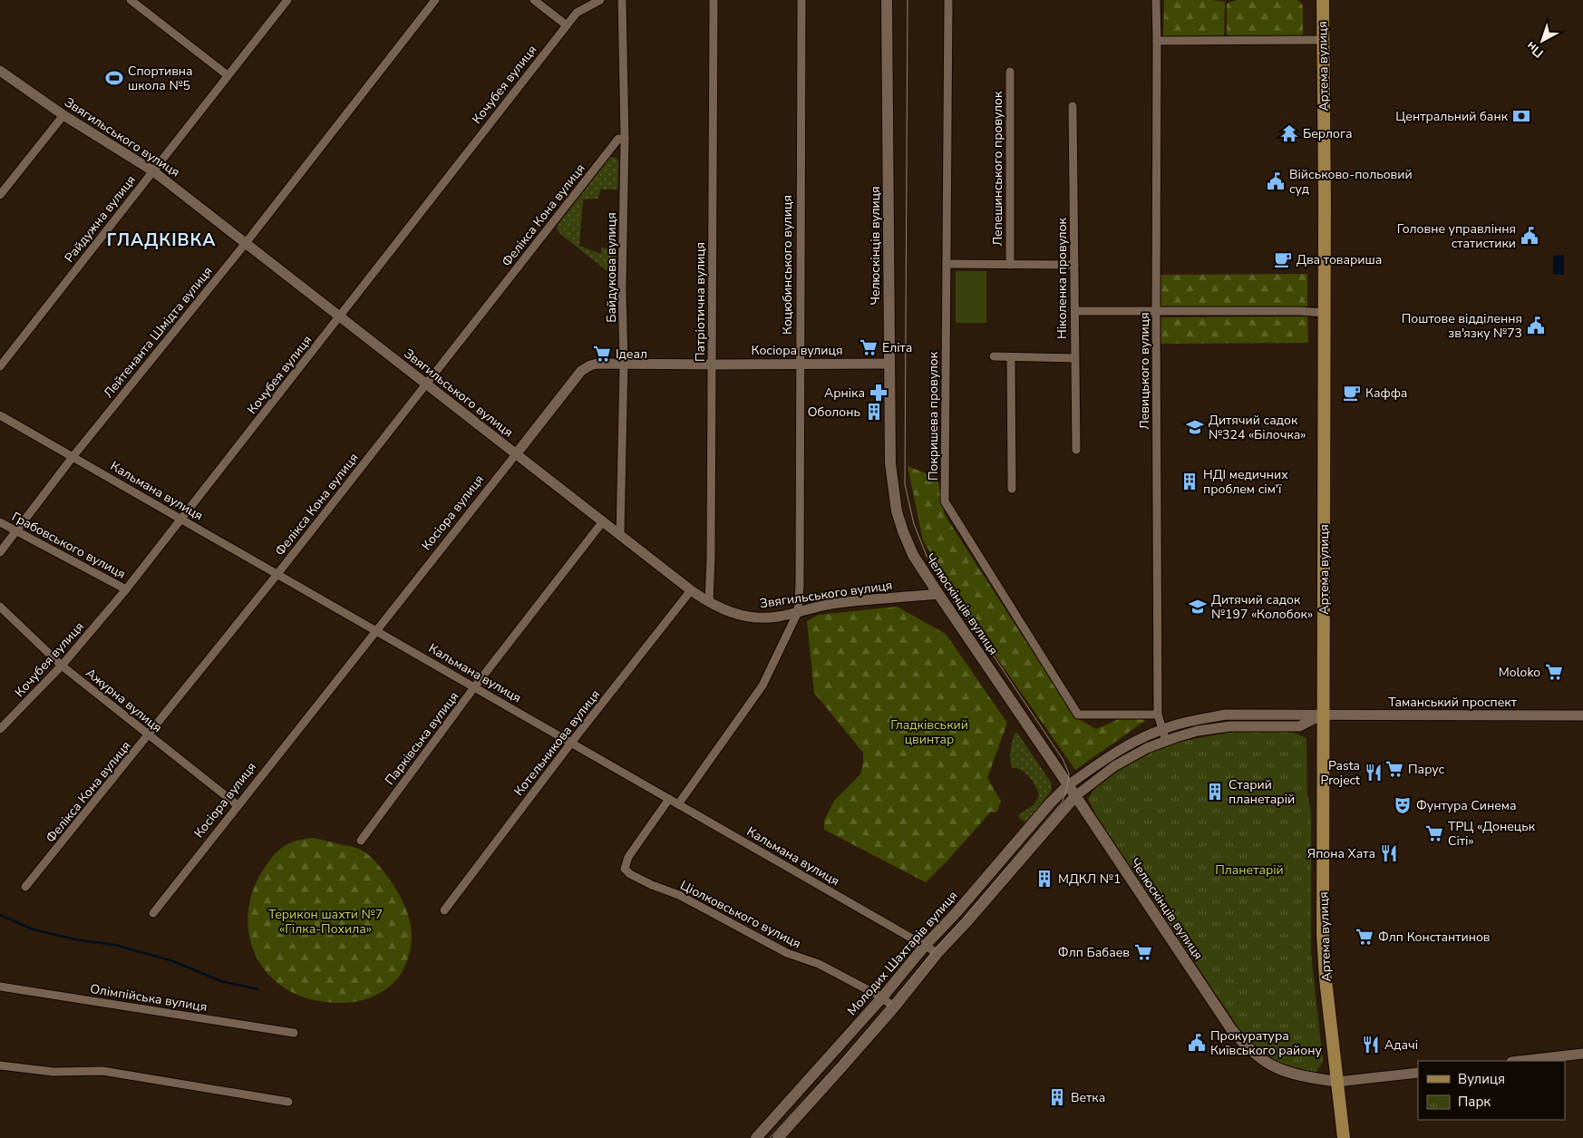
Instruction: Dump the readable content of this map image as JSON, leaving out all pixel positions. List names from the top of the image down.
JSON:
{
  "streets": {
    "main road": ["Артема вулиця", "Челюскінців вулиця", "Молодих Шахтарів вулиця"],
    "street": [
      "Кочубея вулиця",
      "Звягильського вулиця",
      "Лепешинського провулок",
      "Фелікса Кона вулиця",
      "Райдужна вулиця",
      "Коцюбинського вулиця",
      "Байдукова вулиця",
      "Ніколенка провулок",
      "Патріотична вулиця",
      "Лейтенанта Шмідта вулиця",
      "Косіора вулиця",
      "Левицького вулиця",
      "Покришева провулок",
      "Кальмана вулиця",
      "Грабовського вулиця",
      "Ажурна вулиця",
      "Таманський проспект",
      "Парківська вулиця",
      "Котельникова вулиця",
      "Ціолковського вулиця",
      "Олімпійська вулиця"
    ]
  },
  "crossings": [
    ["Артема вулиця", "Челюскінців вулиця"],
    ["Артема вулиця", "Таманський проспект"],
    ["Кочубея вулиця", "Звягильського вулиця"],
    ["Кочубея вулиця", "Кальмана вулиця"],
    ["Кочубея вулиця", "Грабовського вулиця"],
    ["Кочубея вулиця", "Ажурна вулиця"],
    ["Звягильського вулиця", "Фелікса Кона вулиця"],
    ["Звягильського вулиця", "Райдужна вулиця"],
    ["Звягильського вулиця", "Челюскінців вулиця"],
    ["Звягильського вулиця", "Коцюбинського вулиця"],
    ["Звягильського вулиця", "Байдукова вулиця"],
    ["Звягильського вулиця", "Патріотична вулиця"],
    ["Звягильського вулиця", "Лейтенанта Шмідта вулиця"],
    ["Звягильського вулиця", "Косіора вулиця"],
    ["Звягильського вулиця", "Парківська вулиця"],
    ["Звягильського вулиця", "Котельникова вулиця"],
    ["Фелікса Кона вулиця", "Байдукова вулиця"],
    ["Фелікса Кона вулиця", "Кальмана вулиця"],
    ["Фелікса Кона вулиця", "Ажурна вулиця"],
    ["Челюскінців вулиця", "Косіора вулиця"],
    ["Челюскінців вулиця", "Таманський проспект"],
    ["Челюскінців вулиця", "Молодих Шахтарів вулиця"],
    ["Коцюбинського вулиця", "Косіора вулиця"],
    ["Байдукова вулиця", "Косіора вулиця"],
    ["Патріотична вулиця", "Косіора вулиця"],
    ["Лейтенанта Шмідта вулиця", "Кальмана вулиця"],
    ["Лейтенанта Шмідта вулиця", "Грабовського вулиця"],
    ["Косіора вулиця", "Кальмана вулиця"],
    ["Косіора вулиця", "Ажурна вулиця"],
    ["Левицького вулиця", "Покришева провулок"],
    ["Левицького вулиця", "Таманський проспект"],
    ["Кальмана вулиця", "Парківська вулиця"],
    ["Кальмана вулиця", "Котельникова вулиця"],
    ["Кальмана вулиця", "Ціолковського вулиця"],
    ["Кальмана вулиця", "Молодих Шахтарів вулиця"],
    ["Таманський проспект", "Молодих Шахтарів вулиця"],
    ["Ціолковського вулиця", "Молодих Шахтарів вулиця"]
  ],
  "districts": ["ГЛАДКІВКА"],
  "parks": ["Гладківський цвинтар", "Планетарій", "Терикон шахти №7 «Гілка-Похила»"],
  "places": {
    "sports": ["Спортивна школа №5"],
    "bank": ["Центральний банк"],
    "temple": ["Берлога"],
    "public building": [
      "Військово-польовий суд",
      "Головне управління статистики",
      "Поштове відділення зв'язку №73",
      "Прокуратура Київського району"
    ],
    "cafe": ["Два товариша", "Каффа"],
    "supermarket": [
      "Еліта",
      "Ідеал",
      "Moloko",
      "Парус",
      "ТРЦ «Донецьк Сіті»",
      "Флп Константинов",
      "Флп Бабаев"
    ],
    "pharmacy": ["Арніка"],
    "building": [
      "Оболонь",
      "НДІ медичних проблем сім'ї",
      "Старий планетарій",
      "МДКЛ №1",
      "Ветка"
    ],
    "school or university": ["Дитячий садок №324 «Білочка»", "Дитячий садок №197 «Колобок»"],
    "restaurant": ["Pasta Project", "Япона Хата", "Адачі"],
    "theatre": ["Фунтура Синема"]
  },
  "legend": ["Вулиця", "Парк"],
  "north": "bottom left"
}
